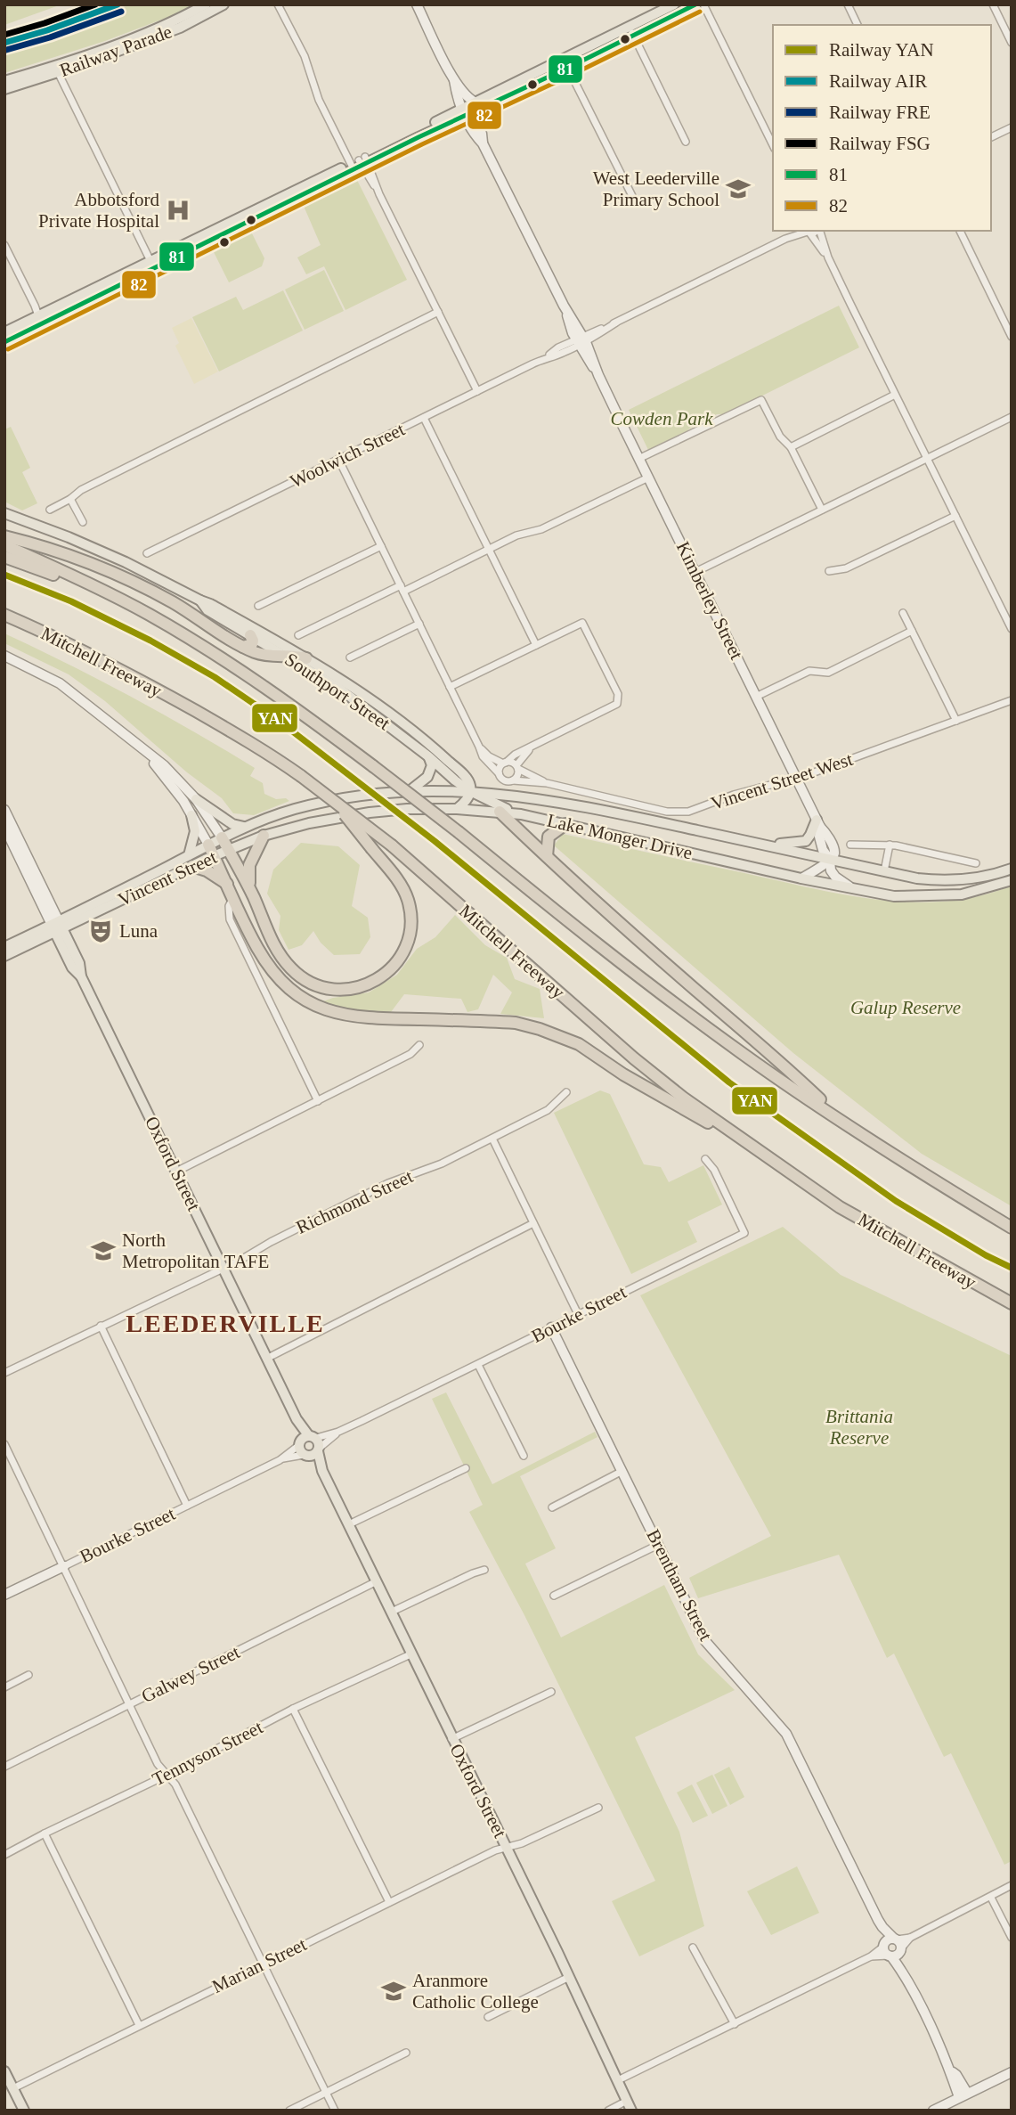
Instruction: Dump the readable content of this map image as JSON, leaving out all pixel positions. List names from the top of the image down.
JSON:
{
  "streets": {
    "highway": ["Mitchell Freeway"],
    "main road": [
      "Railway Parade",
      "Southport Street",
      "Lake Monger Drive",
      "Vincent Street",
      "Oxford Street"
    ],
    "street": [
      "Woolwich Street",
      "Kimberley Street",
      "Vincent Street West",
      "Richmond Street",
      "Bourke Street",
      "Brentham Street",
      "Galwey Street",
      "Tennyson Street",
      "Marian Street"
    ]
  },
  "crossings": [
    ["Woolwich Street", "Kimberley Street"],
    ["Kimberley Street", "Vincent Street West"],
    ["Kimberley Street", "Lake Monger Drive"],
    ["Southport Street", "Lake Monger Drive"],
    ["Lake Monger Drive", "Vincent Street"],
    ["Vincent Street", "Oxford Street"],
    ["Oxford Street", "Richmond Street"],
    ["Oxford Street", "Bourke Street"],
    ["Oxford Street", "Galwey Street"],
    ["Oxford Street", "Tennyson Street"],
    ["Oxford Street", "Marian Street"],
    ["Bourke Street", "Brentham Street"]
  ],
  "districts": ["LEEDERVILLE"],
  "parks": ["Cowden Park", "Galup Reserve", "Brittania Reserve"],
  "places": {
    "school or university": ["West Leederville Primary School", "North Metropolitan TAFE", "Aranmore Catholic College"],
    "hospital": ["Abbotsford Private Hospital"],
    "theatre": ["Luna"]
  },
  "lines": [
    "rail line AIR",
    "rail line FSG",
    "transit line 81",
    "rail line FRE",
    "transit line 82",
    "rail line YAN"
  ],
  "legend": [
    "Railway YAN",
    "Railway AIR",
    "Railway FRE",
    "Railway FSG",
    "81",
    "82"
  ]
}
